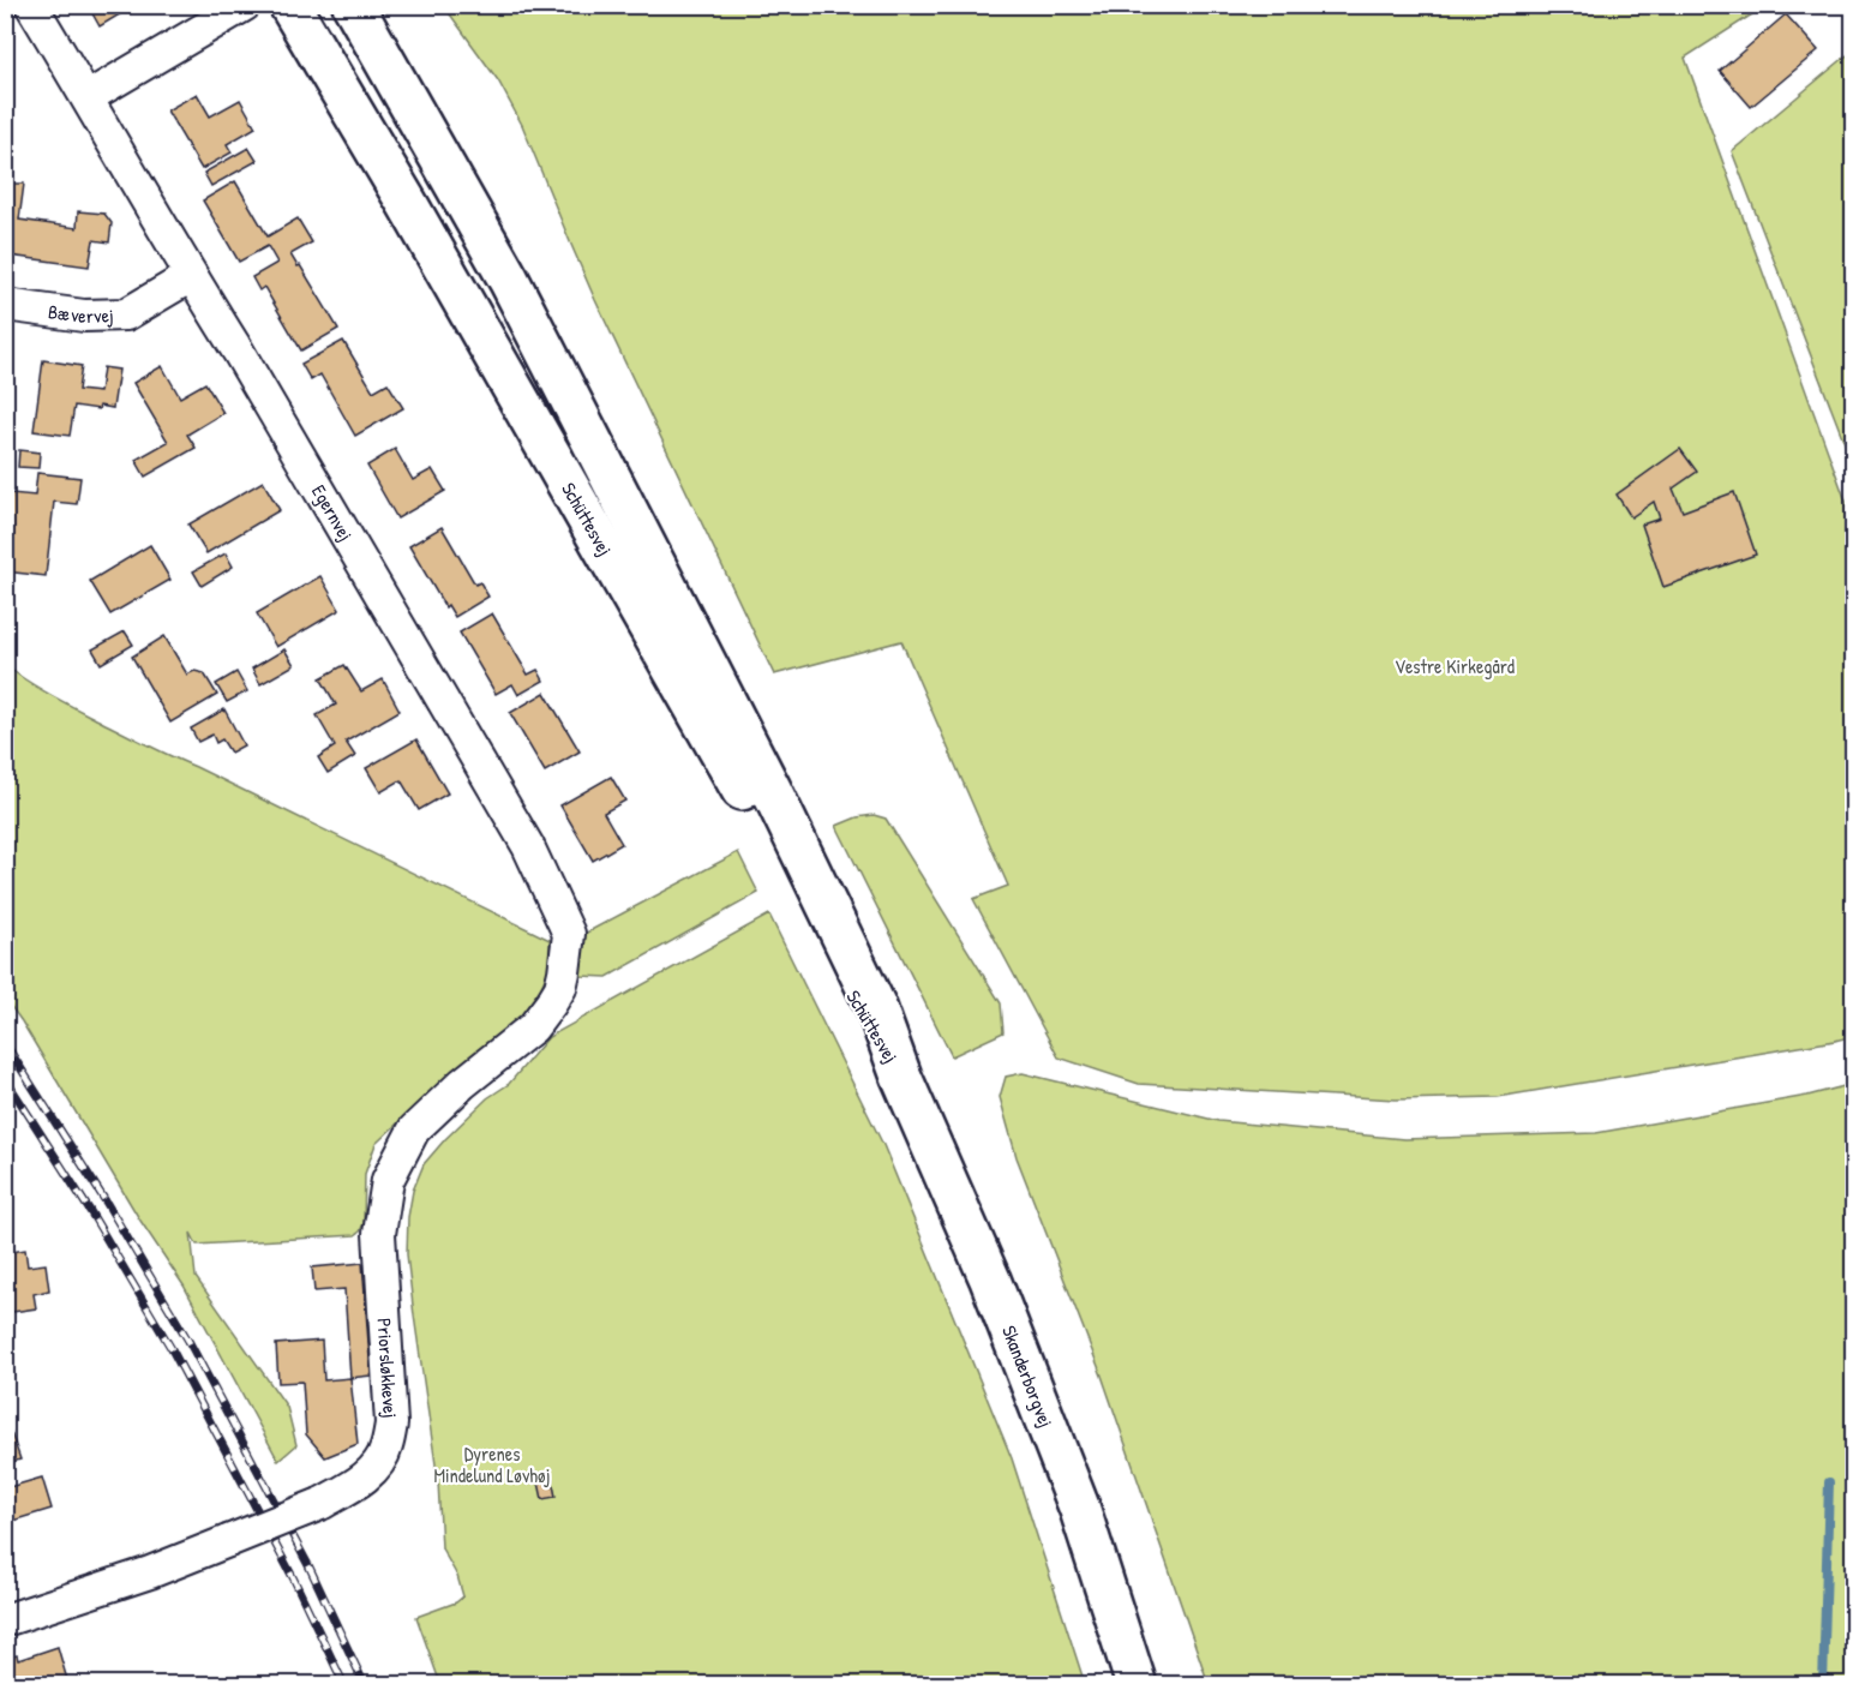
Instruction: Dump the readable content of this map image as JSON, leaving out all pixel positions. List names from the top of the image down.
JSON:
{
  "streets": {
    "main road": ["Schüttesvej", "Skanderborgvej"],
    "street": ["Bævervej", "Egernvej", "Priorsløkkevej"]
  },
  "crossings": [
    ["Bævervej", "Egernvej"],
    ["Egernvej", "Priorsløkkevej"],
    ["Schüttesvej", "Skanderborgvej"]
  ],
  "parks": ["Vestre Kirkegård", "Dyrenes Mindelund Løvhøj"]
}
